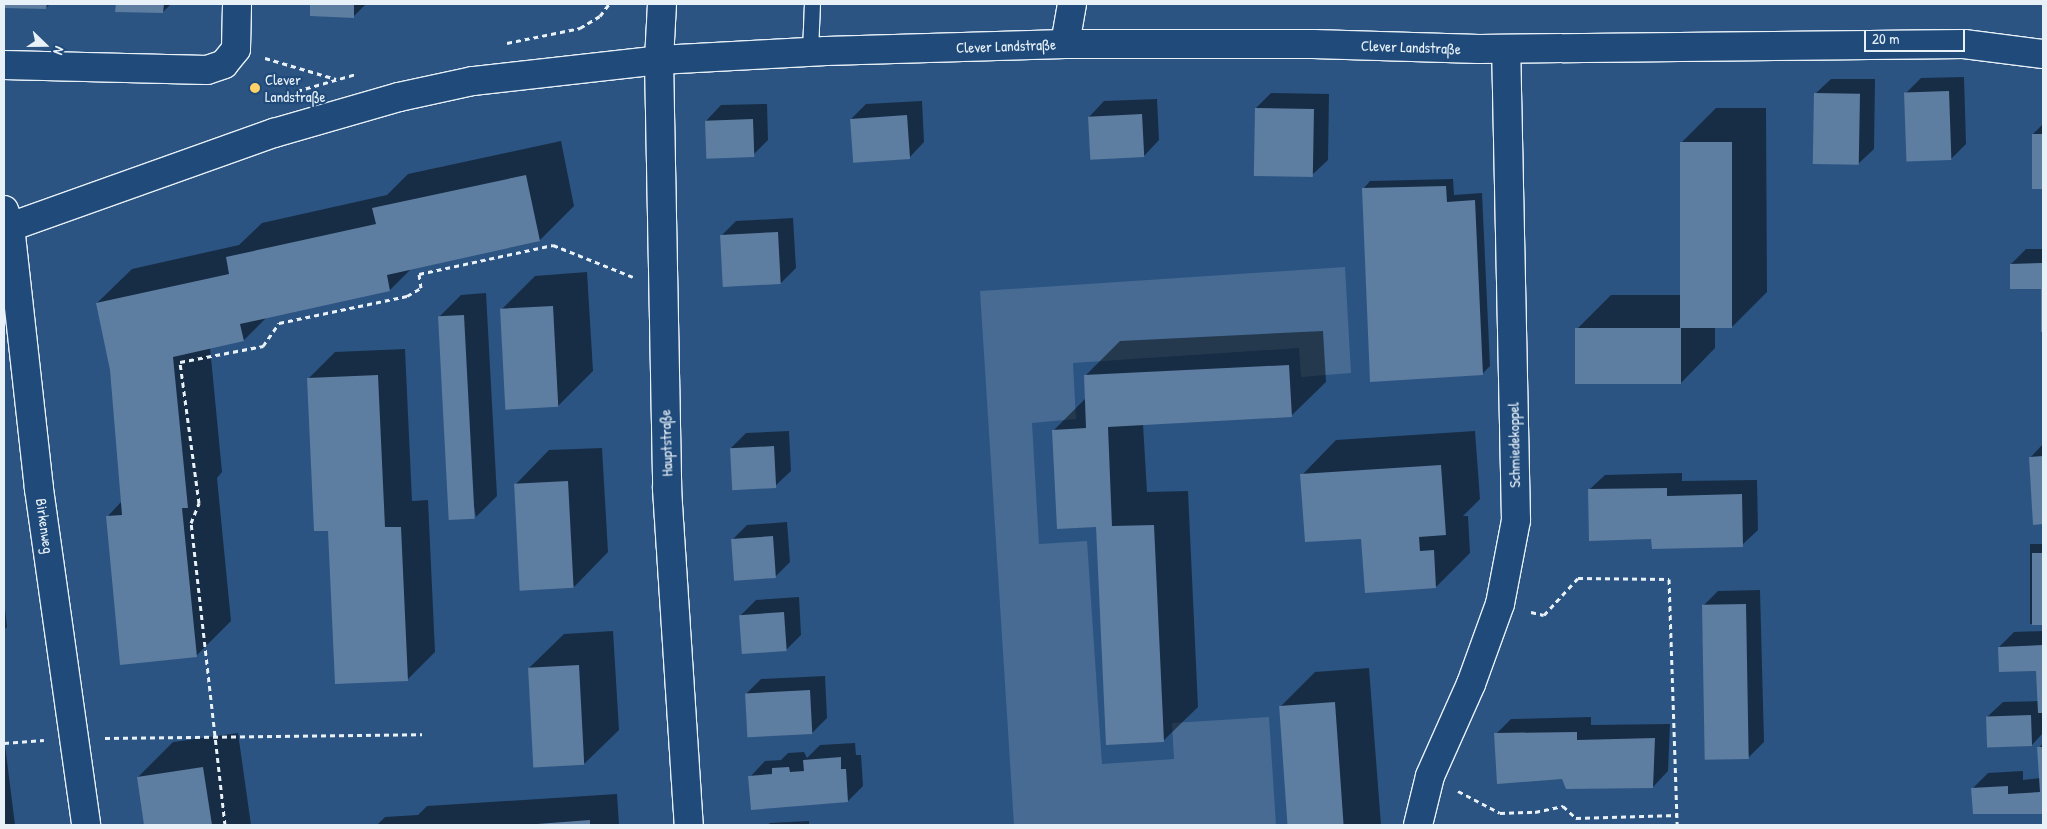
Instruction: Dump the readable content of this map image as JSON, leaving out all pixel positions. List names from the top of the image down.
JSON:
{
  "streets": {
    "street": [
      "Clever Landstraße",
      "Hauptstraße",
      "Schmiedekoppel",
      "Birkenweg"
    ]
  },
  "crossings": [
    ["Clever Landstraße", "Hauptstraße"],
    ["Clever Landstraße", "Schmiedekoppel"],
    ["Clever Landstraße", "Birkenweg"]
  ],
  "places": ["Clever Landstraße"],
  "scale_bar": "20 m",
  "north": "right"
}
